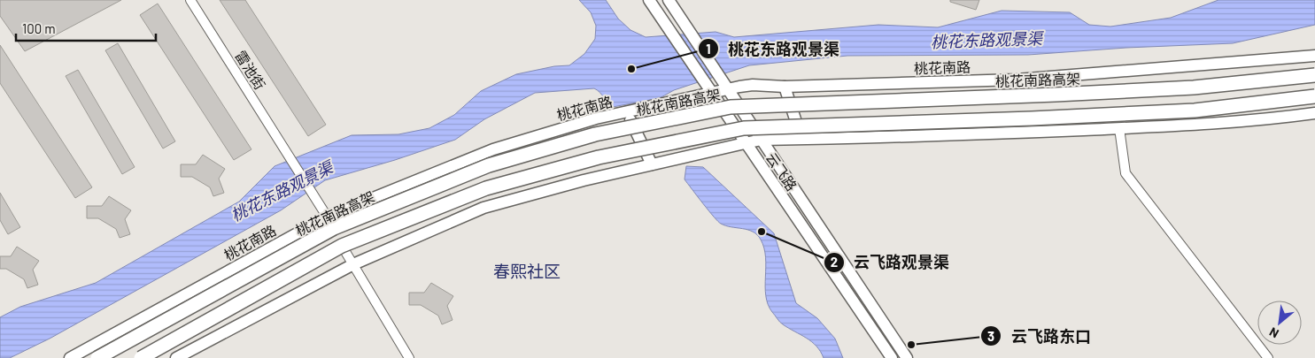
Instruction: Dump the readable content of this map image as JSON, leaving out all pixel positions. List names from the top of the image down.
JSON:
{
  "streets": {
    "highway": ["桃花南路高架"],
    "main road": ["桃花南路", "云飞路"],
    "street": ["雷池街"]
  },
  "crossings": [
    ["桃花南路", "雷池街"],
    ["桃花南路", "桃花南路高架"],
    ["桃花南路", "云飞路"],
    ["雷池街", "桃花南路高架"]
  ],
  "districts": ["春熙社区"],
  "water": ["桃花东路观景渠"],
  "places": ["桃花东路观景渠", "云飞路观景渠", "云飞路东口"],
  "scale_bar": "100 m",
  "north": "bottom left"
}
